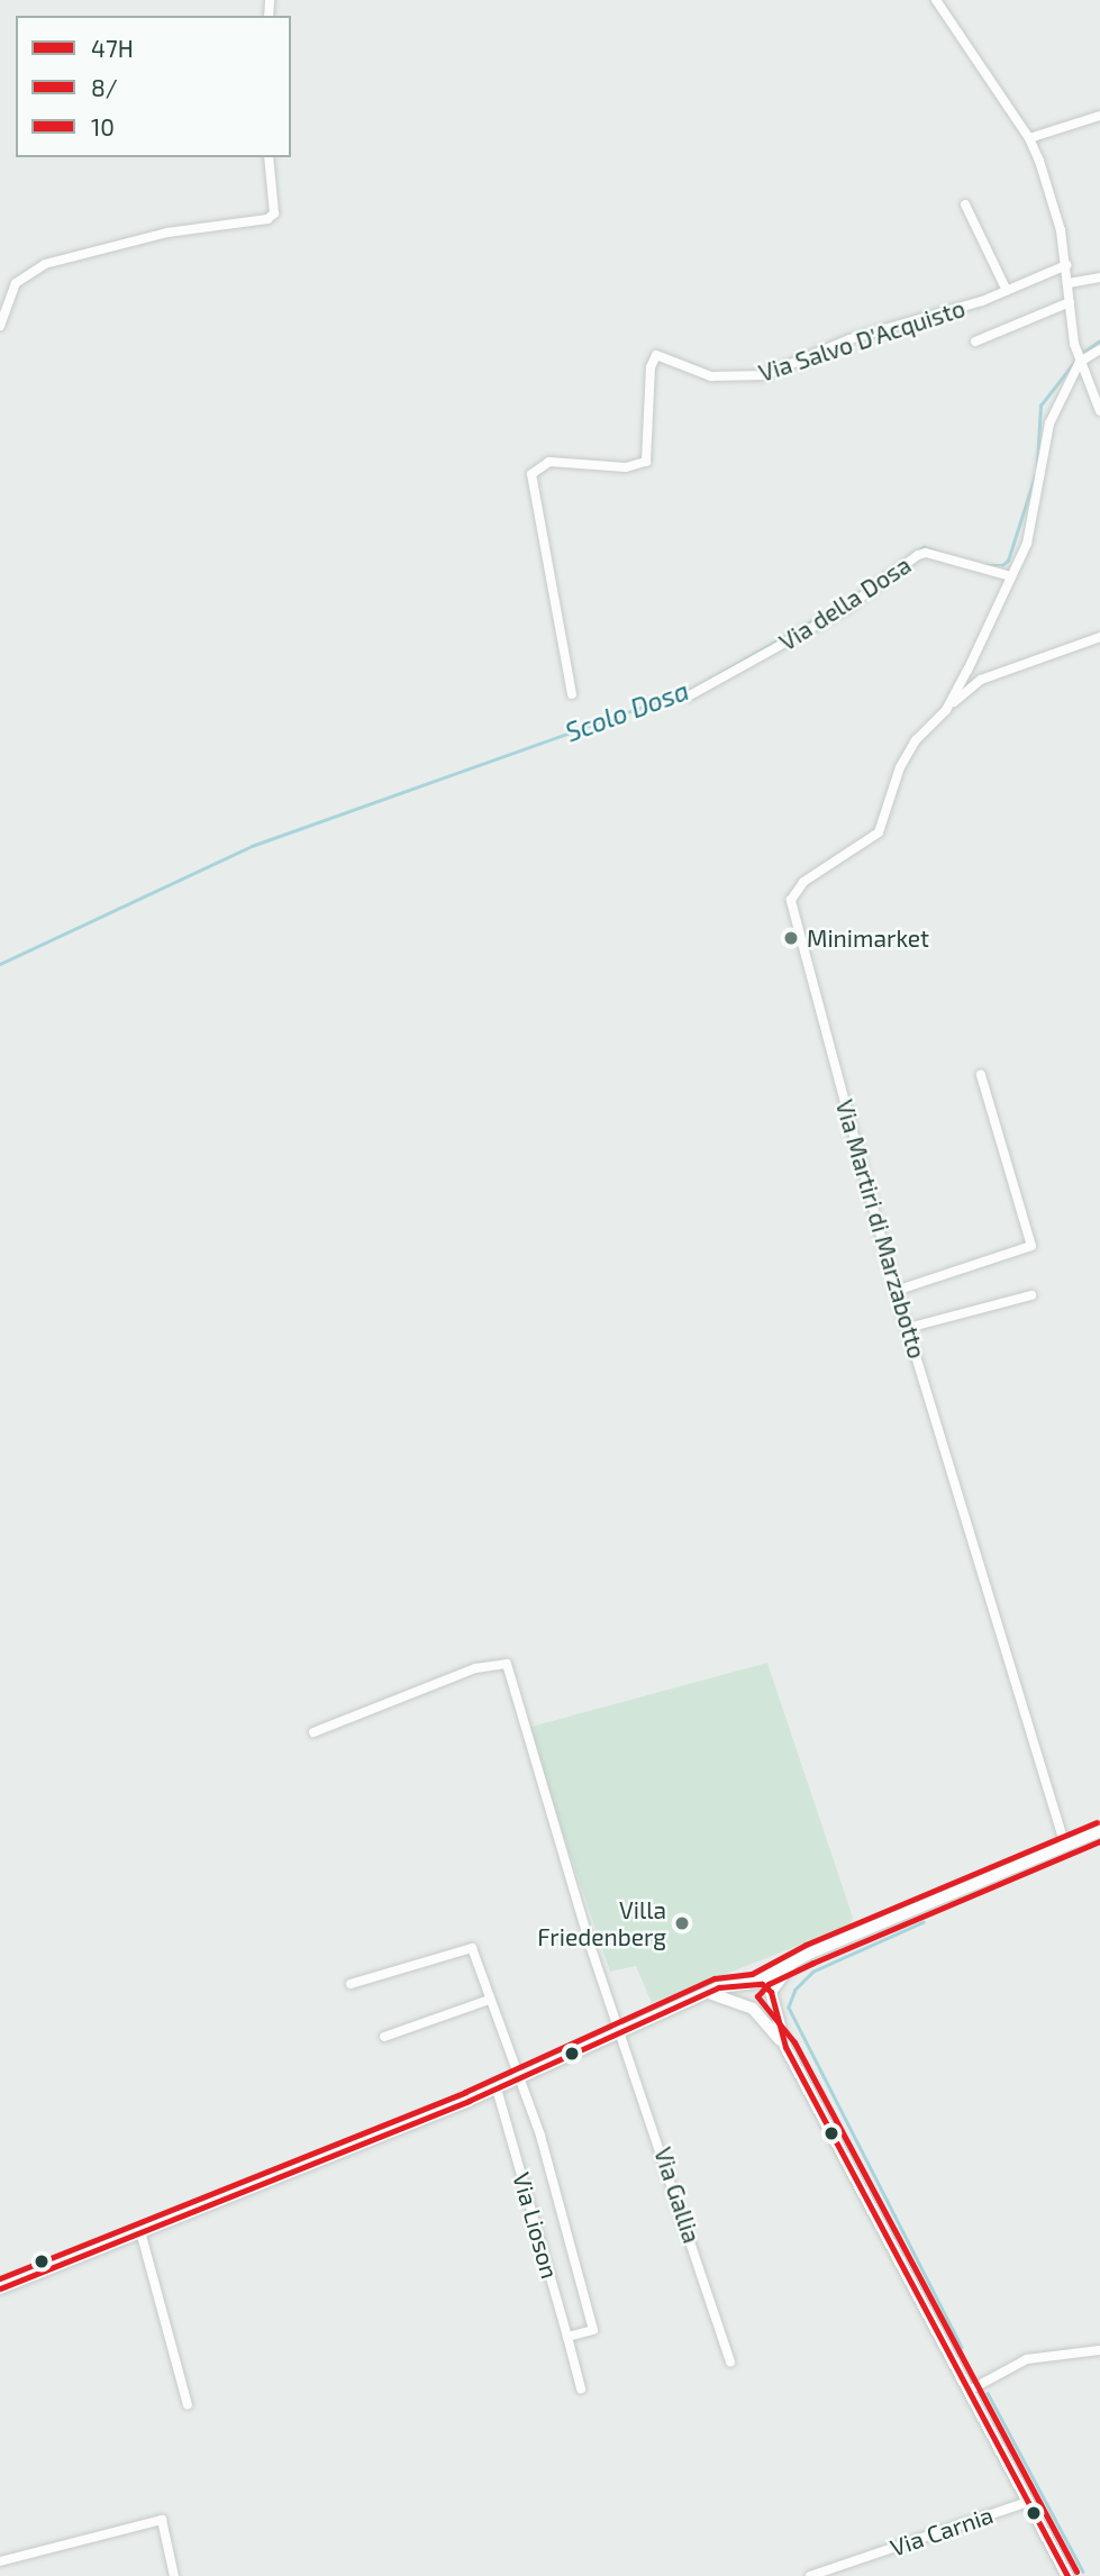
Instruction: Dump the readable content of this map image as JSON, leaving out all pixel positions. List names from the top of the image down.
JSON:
{
  "streets": {
    "street": [
      "Via Salvo D'Acquisto",
      "Via della Dosa",
      "Via Martiri di Marzabotto",
      "Via Gallia",
      "Via Lioson",
      "Via Carnia"
    ]
  },
  "crossings": [
    ["Via della Dosa", "Via Martiri di Marzabotto"]
  ],
  "water": ["Scolo Dosa"],
  "places": ["Minimarket", "Villa Friedenberg"],
  "lines": ["transit line 10", "transit line 8/", "transit line 47H"],
  "legend": ["47H", "8/", "10"]
}
